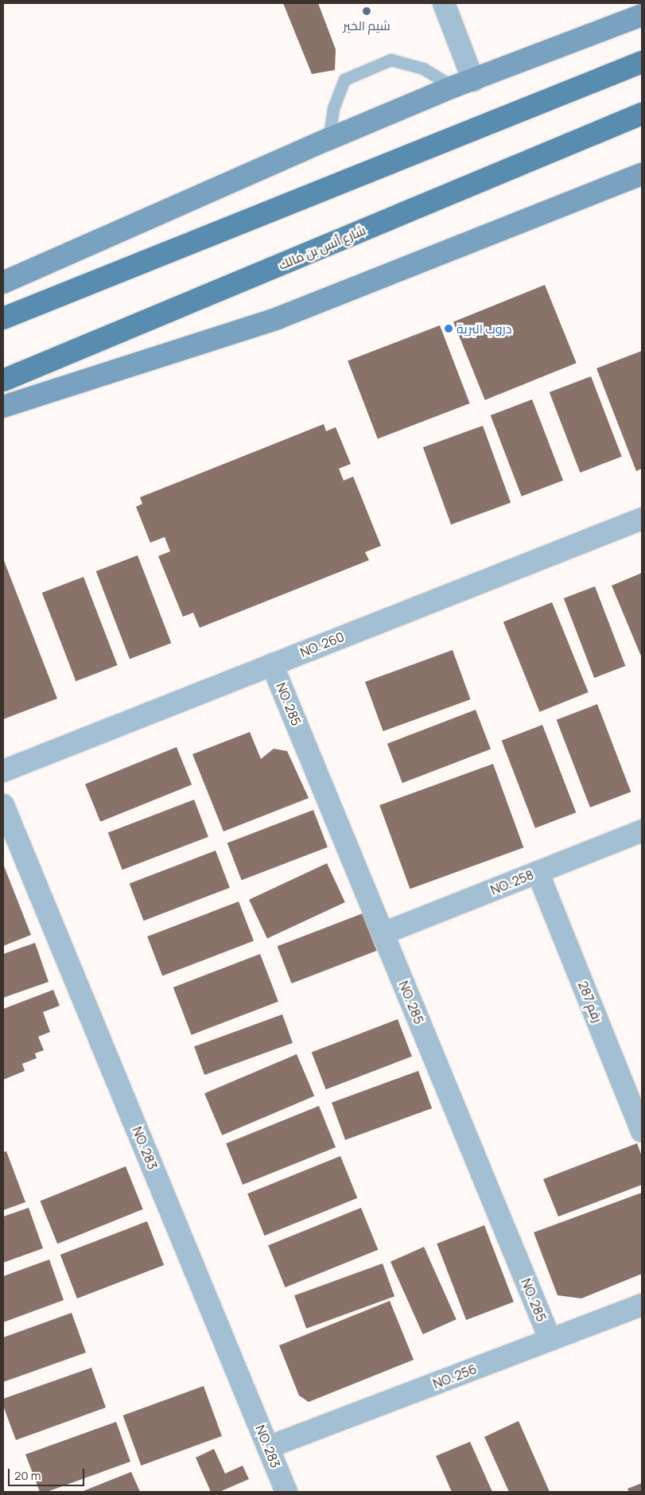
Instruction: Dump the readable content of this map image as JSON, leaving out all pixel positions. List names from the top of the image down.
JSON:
{
  "streets": {
    "main road": ["شارع أنس بن مالك"],
    "street": [
      "NO. 260",
      "NO. 285",
      "NO. 258",
      "رقم 287",
      "NO. 283",
      "NO. 256"
    ]
  },
  "crossings": [
    ["NO. 260", "NO. 285"],
    ["NO. 285", "NO. 258"],
    ["NO. 285", "NO. 256"],
    ["NO. 258", "رقم 287"],
    ["NO. 283", "NO. 256"]
  ],
  "places": ["شيم الخير", "دروب البرية"],
  "scale_bar": "20 m"
}
